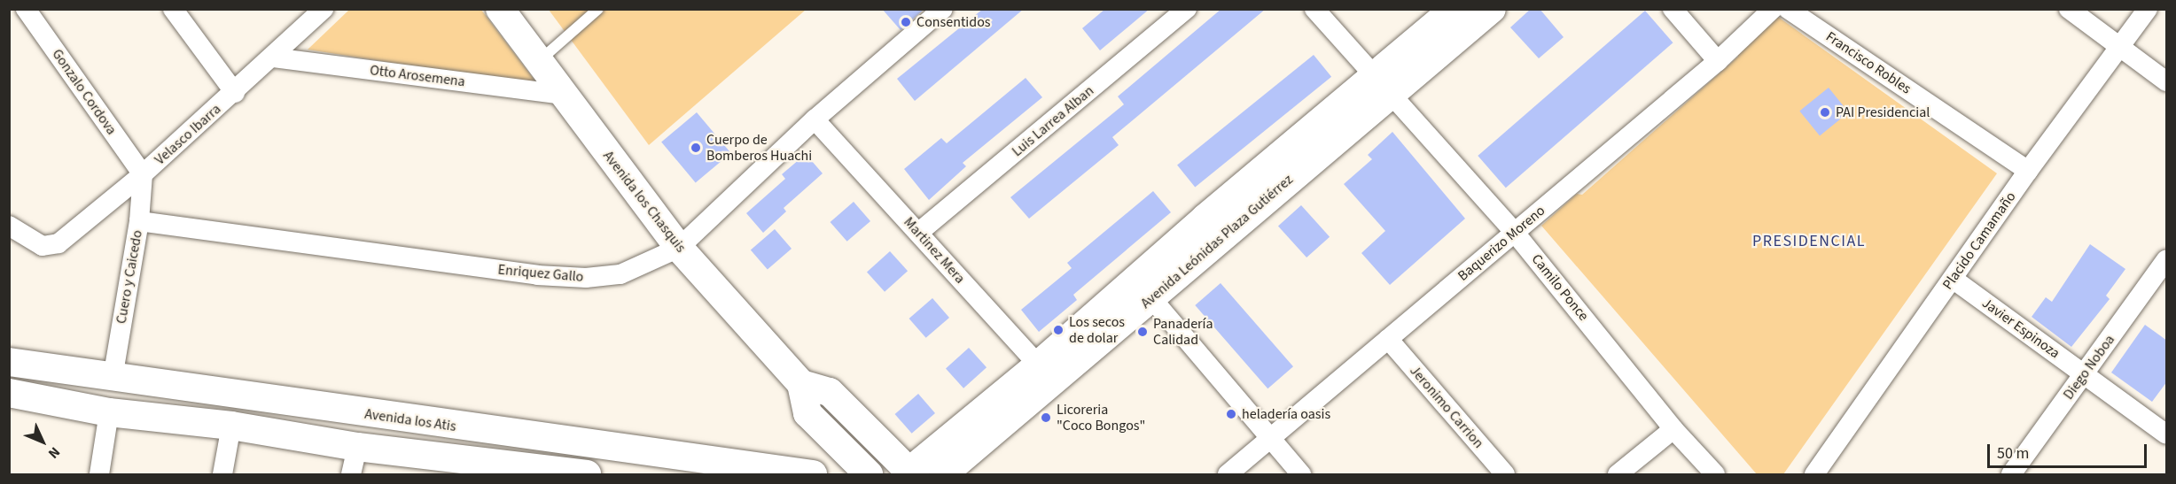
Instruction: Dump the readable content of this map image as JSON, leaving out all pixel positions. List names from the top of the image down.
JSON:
{
  "streets": {
    "main road": ["Avenida los Chasquis", "Avenida Leónidas Plaza Gutiérrez", "Avenida los Atis"],
    "street": [
      "Francisco Robles",
      "Otto Arosemena",
      "Gonzalo Cordova",
      "Luis Larrea Alban",
      "Velasco Ibarra",
      "Placido Camamaño",
      "Baquerizo Moreno",
      "Martinez Mera",
      "Enriquez Gallo",
      "Cuero y Caicedo",
      "Camilo Ponce",
      "Javier Espinoza",
      "Diego Noboa",
      "Jeronimo Carrion"
    ]
  },
  "crossings": [
    ["Francisco Robles", "Placido Camamaño"],
    ["Otto Arosemena", "Velasco Ibarra"],
    ["Otto Arosemena", "Avenida los Chasquis"],
    ["Gonzalo Cordova", "Velasco Ibarra"],
    ["Gonzalo Cordova", "Cuero y Caicedo"],
    ["Luis Larrea Alban", "Martinez Mera"],
    ["Velasco Ibarra", "Cuero y Caicedo"],
    ["Avenida los Chasquis", "Enriquez Gallo"],
    ["Placido Camamaño", "Javier Espinoza"],
    ["Avenida Leónidas Plaza Gutiérrez", "Martinez Mera"],
    ["Avenida Leónidas Plaza Gutiérrez", "Camilo Ponce"],
    ["Baquerizo Moreno", "Camilo Ponce"],
    ["Baquerizo Moreno", "Jeronimo Carrion"],
    ["Martinez Mera", "Enriquez Gallo"],
    ["Enriquez Gallo", "Cuero y Caicedo"],
    ["Cuero y Caicedo", "Avenida los Atis"],
    ["Javier Espinoza", "Diego Noboa"]
  ],
  "districts": ["PRESIDENCIAL"],
  "places": [
    "Consentidos",
    "PAI Presidencial",
    "Cuerpo de Bomberos Huachi",
    "Los secos de dolar",
    "Panadería Calidad",
    "heladería oasis",
    "Licoreria \"Coco Bongos\""
  ],
  "scale_bar": "50 m",
  "north": "bottom right"
}
